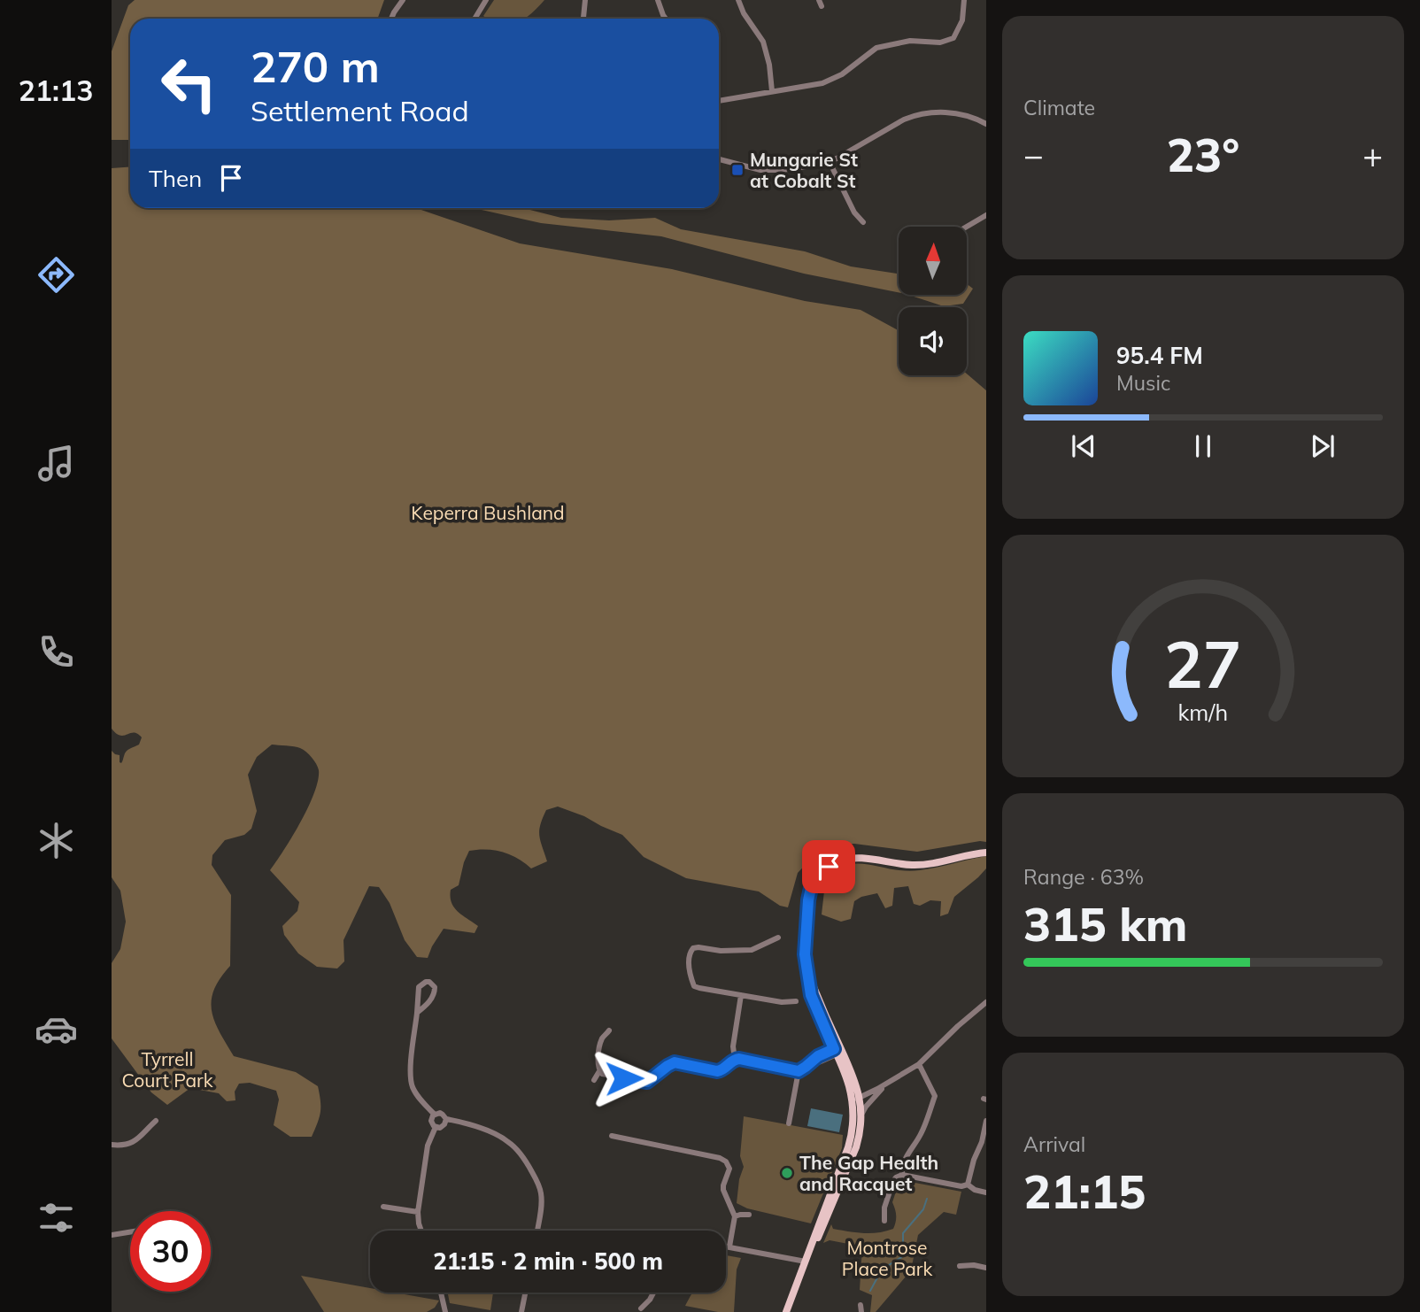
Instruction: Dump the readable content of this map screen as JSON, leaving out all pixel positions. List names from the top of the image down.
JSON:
{
  "parks": ["Keperra Bushland", "Tyrrell Court Park", "Montrose Place Park"],
  "places": {
    "transit": ["Mungarie St at Cobalt St"],
    "other": ["The Gap Health and Racquet"]
  },
  "north": "top",
  "page": {
    "tabs": "21:13",
    "tile": [
      "Climate",
      ["Range · 63%", "315 km"],
      ["Arrival", "21:15"]
    ],
    "turn": ["270 m", "Settlement Road"],
    "heat": ["−", "23°", "+"],
    "then": "Then",
    "song": ["95.4 FM", "Music"],
    "limit": "30",
    "trip": "21:15 · 2 min · 500 m",
    "gauge": ["27", "km/h"]
  }
}
